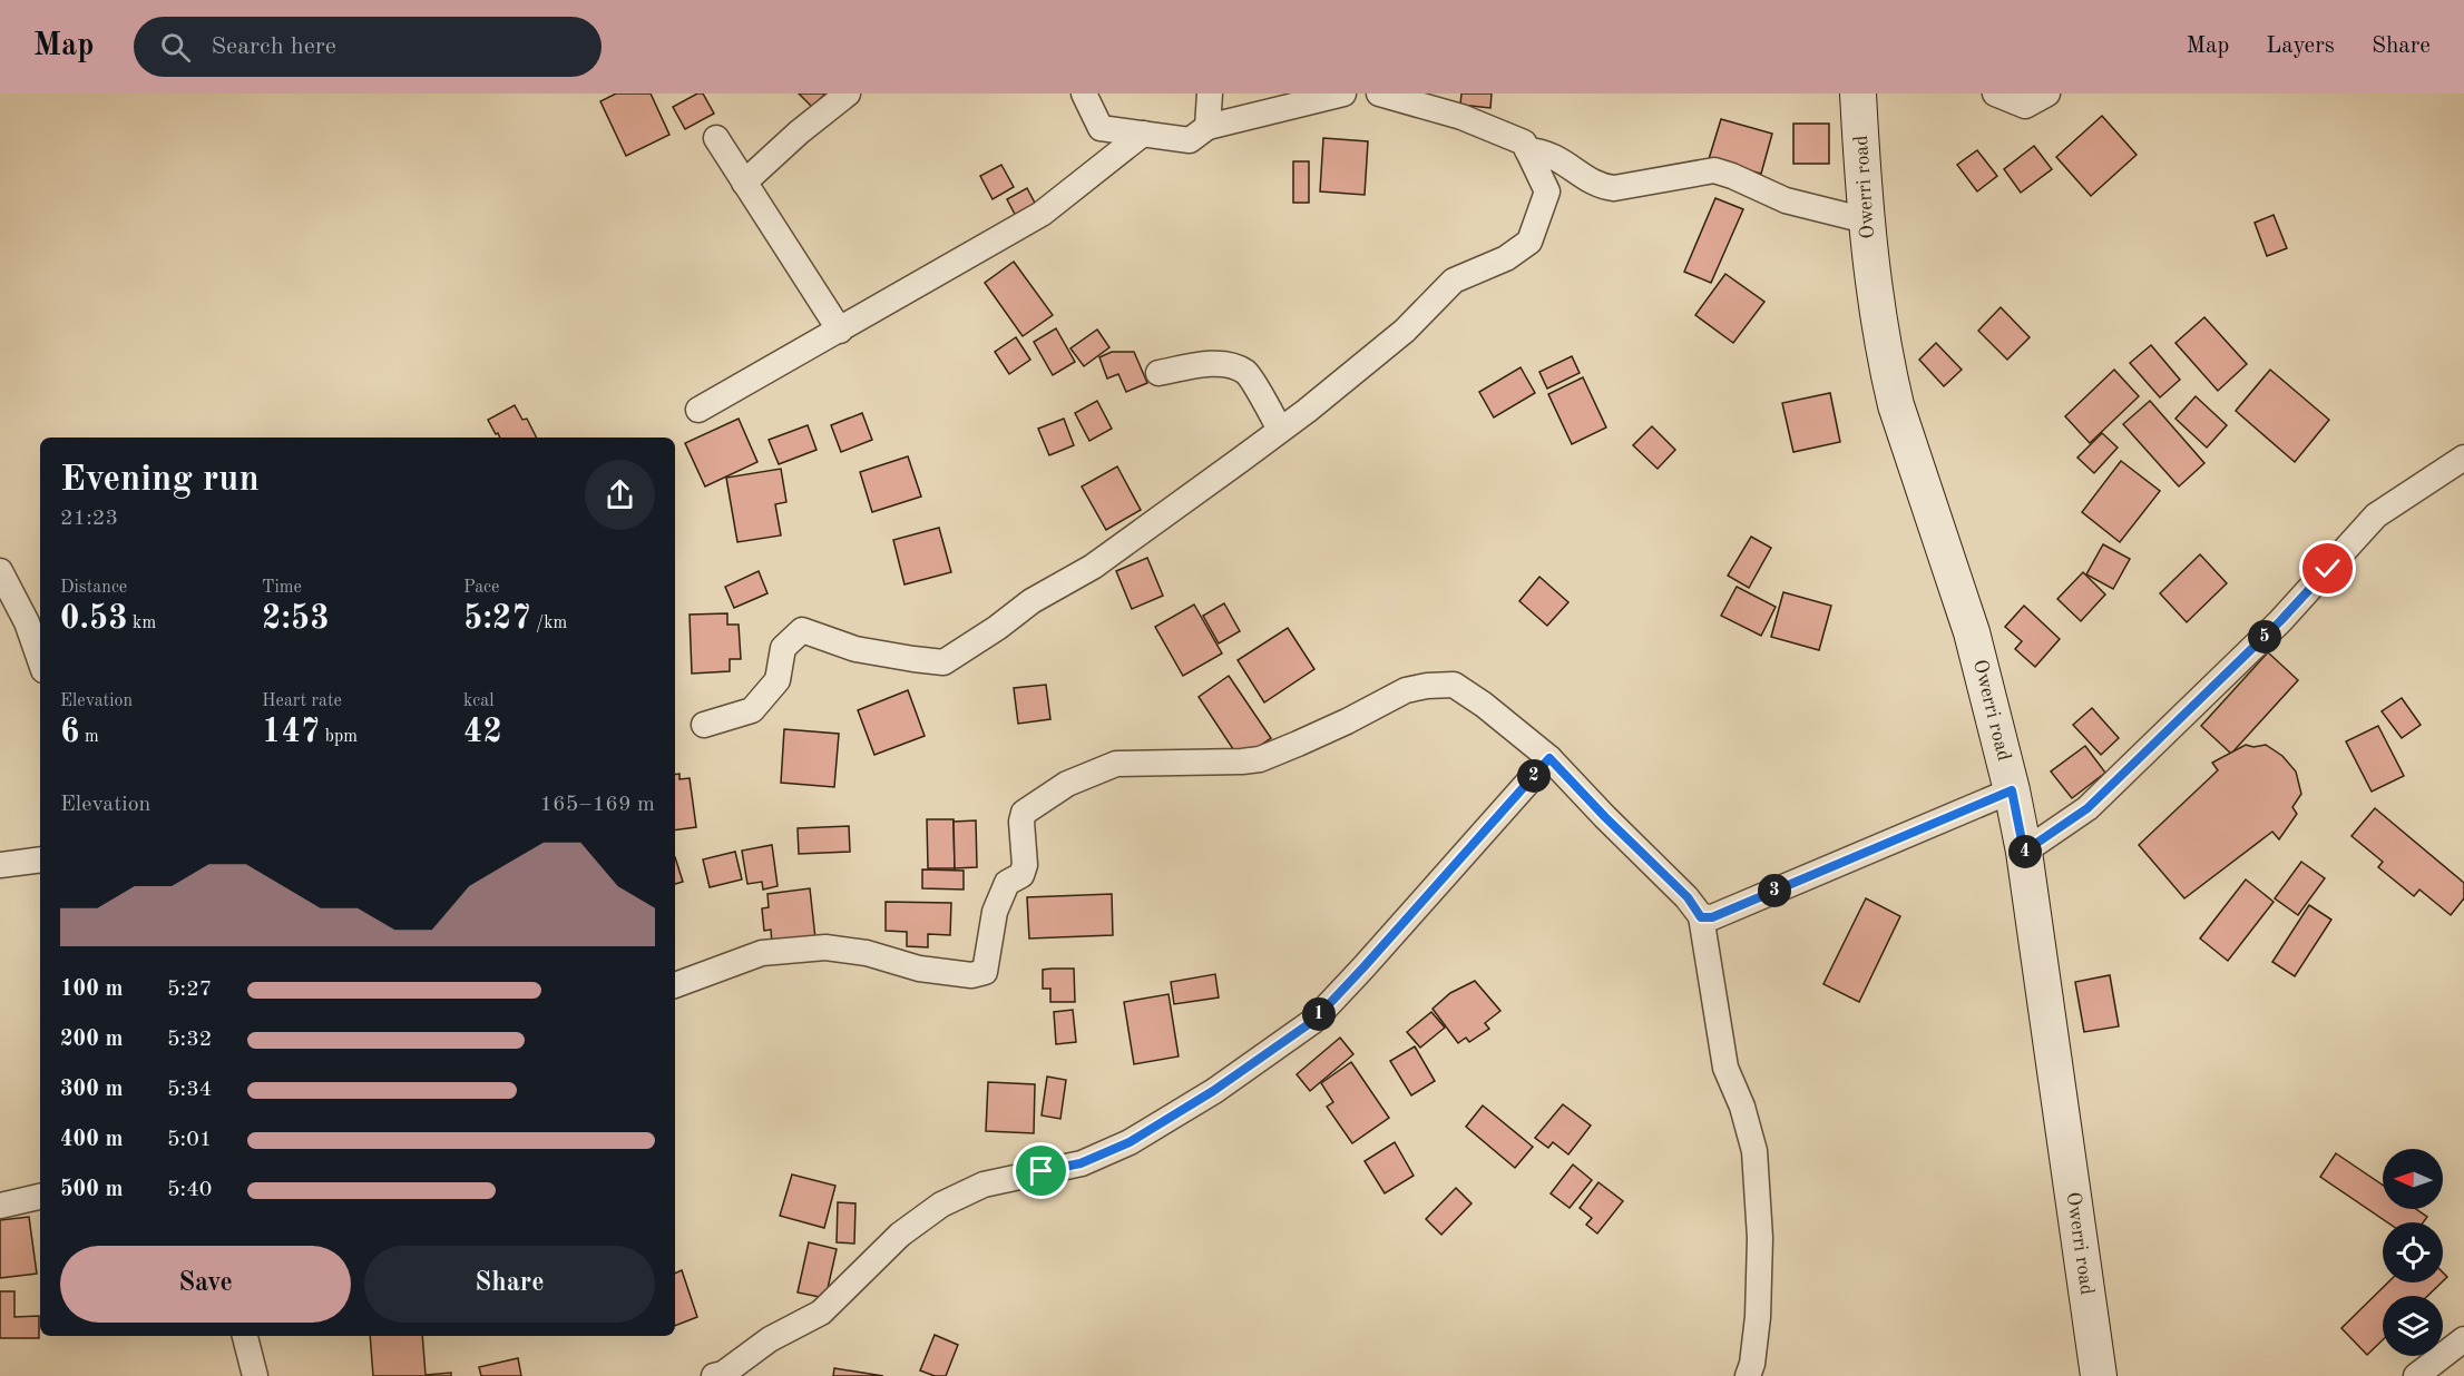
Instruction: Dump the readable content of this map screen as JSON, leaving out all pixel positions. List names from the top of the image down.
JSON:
{
  "streets": {
    "main road": ["Owerri road"]
  },
  "north": "left",
  "page": {
    "header": "Map",
    "search": "Search here",
    "nav": ["Map", "Layers", "Share"],
    "heading": ["Evening run", "21:23"],
    "stats": [
      ["Distance", "0.53 km"],
      ["Time", "2:53"],
      ["Pace", "5:27 /km"],
      ["Elevation", "6 m"],
      ["Heart rate", "147 bpm"],
      ["kcal", "42"]
    ],
    "pins": [
      "5",
      "2",
      "4",
      "3",
      "1"
    ],
    "chart": ["Elevation", "165–169 m"],
    "list": [
      {
        "name": "100 m",
        "note": "5:27"
      },
      {
        "name": "200 m",
        "note": "5:32"
      },
      {
        "name": "300 m",
        "note": "5:34"
      },
      {
        "name": "400 m",
        "note": "5:01"
      },
      {
        "name": "500 m",
        "note": "5:40"
      }
    ],
    "buttons": ["Save", "Share"]
  }
}
